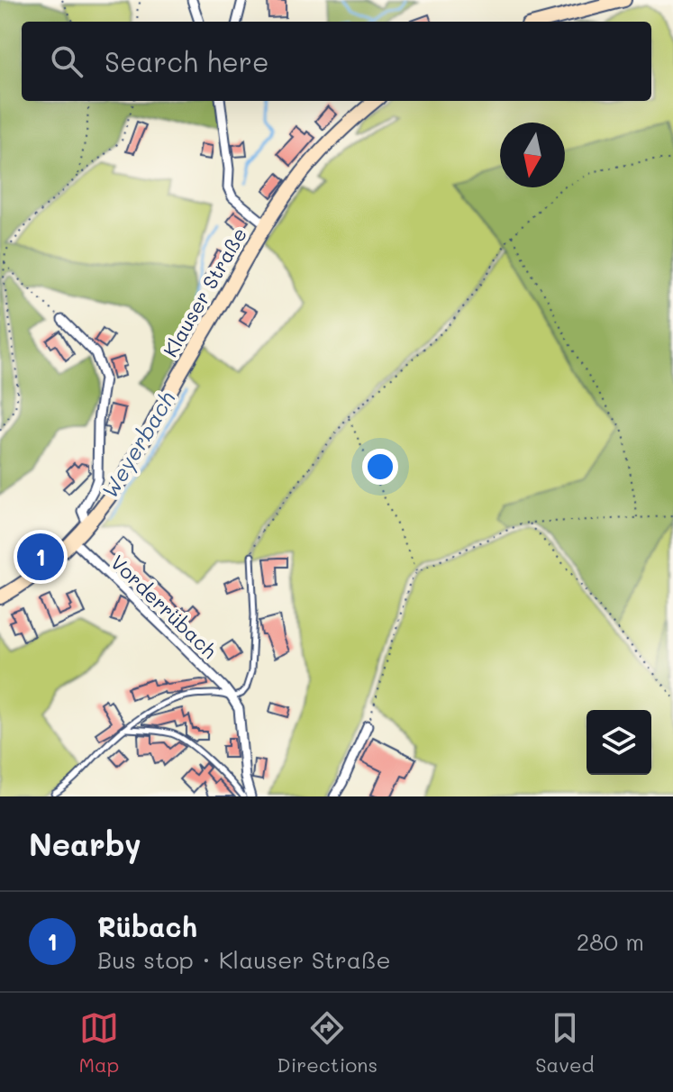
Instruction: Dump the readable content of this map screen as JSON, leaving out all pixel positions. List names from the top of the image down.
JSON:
{
  "streets": {
    "main road": ["Klauser Straße"],
    "street": ["Vorderrübach"]
  },
  "crossings": [
    ["Klauser Straße", "Vorderrübach"]
  ],
  "water": ["Weyerbach"],
  "north": "bottom",
  "page": {
    "search": "Search here",
    "pins": "1",
    "heading": "Nearby",
    "list": [
      {
        "mark": "1",
        "name": "Rübach",
        "note": "Bus stop · Klauser Straße",
        "value": "280 m"
      }
    ],
    "nav": ["Map", "Directions", "Saved"]
  }
}
